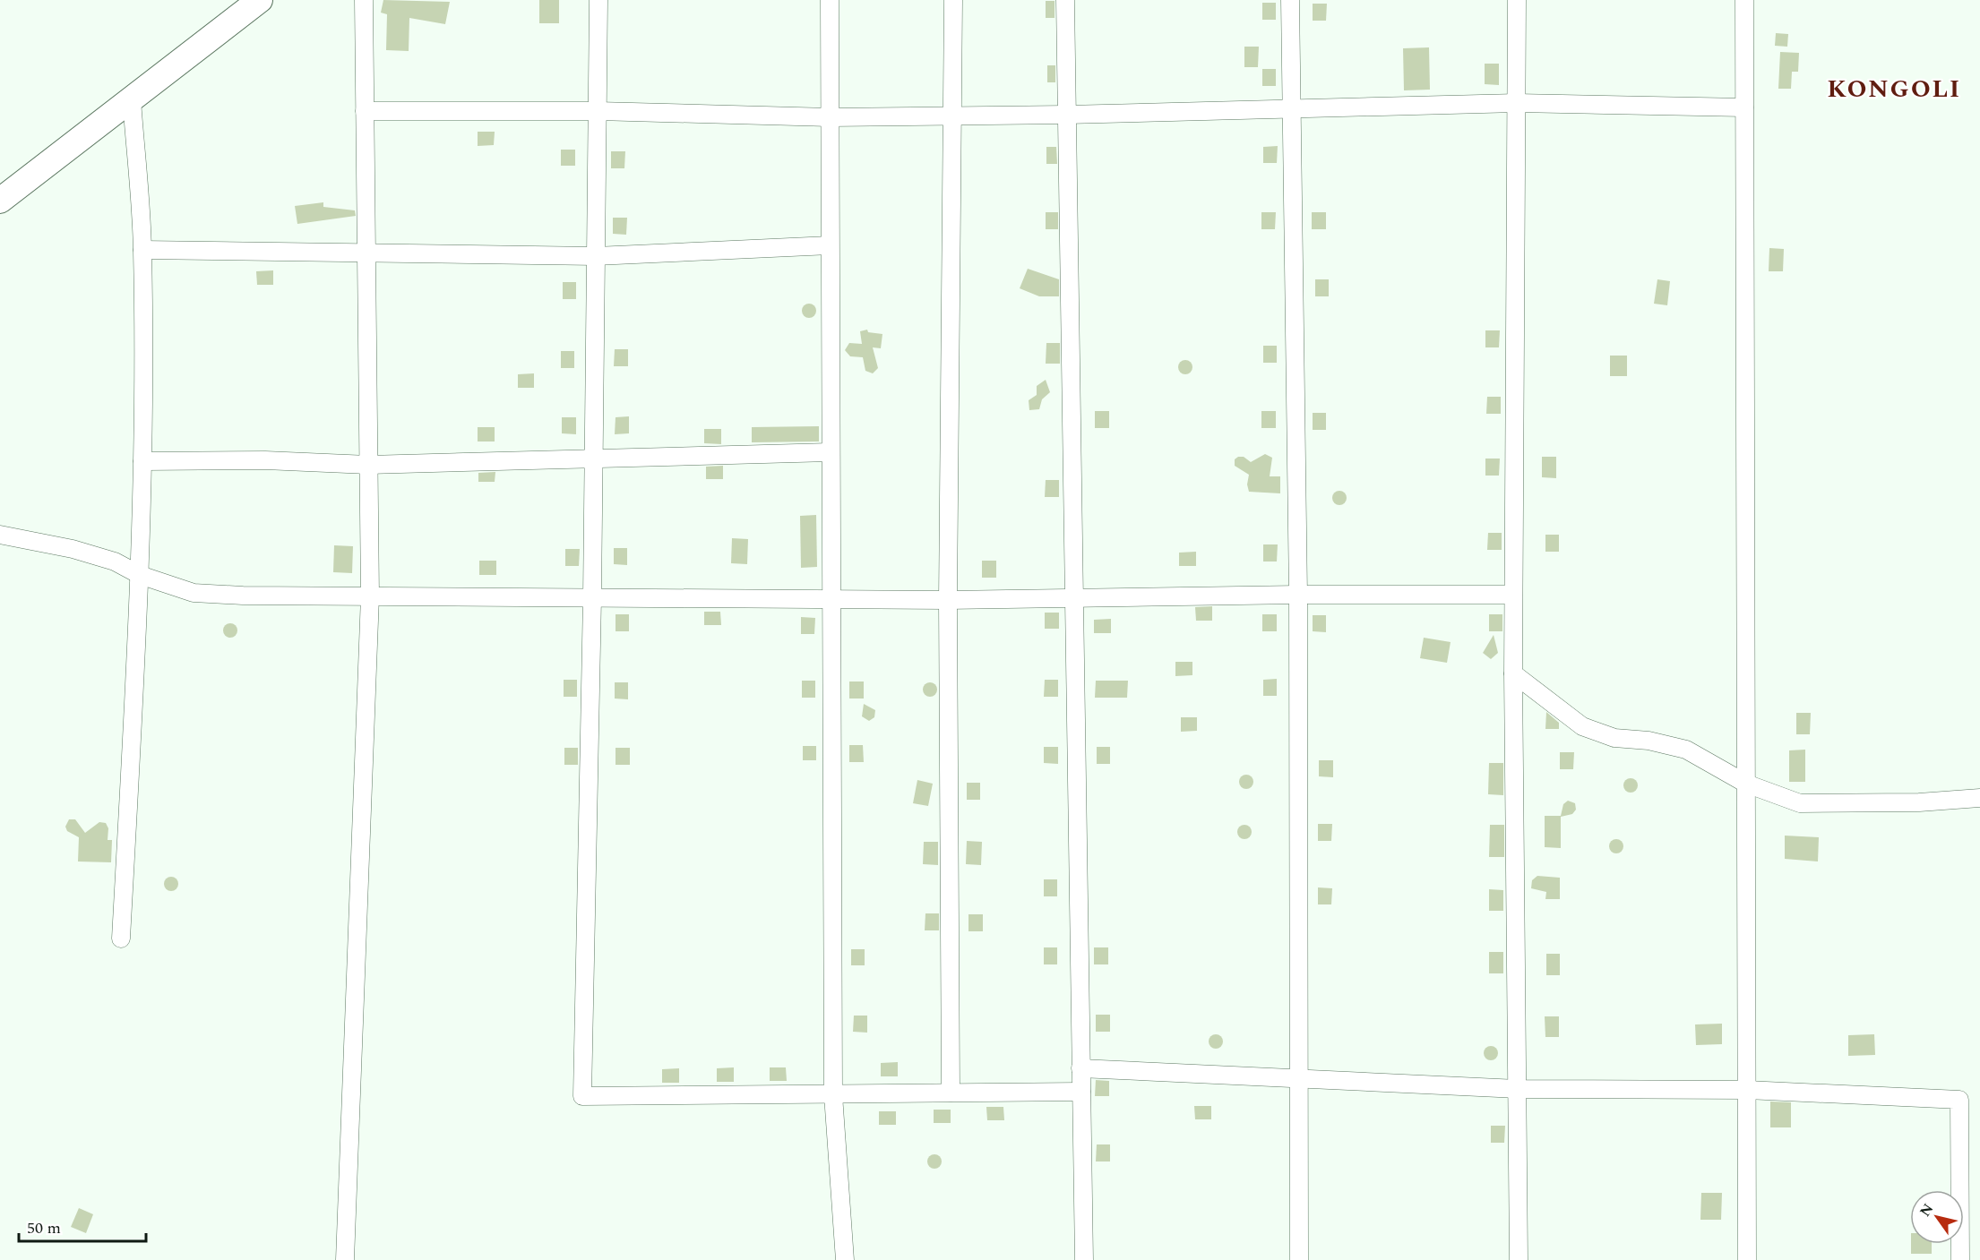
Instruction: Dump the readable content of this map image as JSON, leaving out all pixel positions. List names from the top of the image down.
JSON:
{
  "districts": ["KONGOLI"],
  "scale_bar": "50 m",
  "north": "top left"
}
